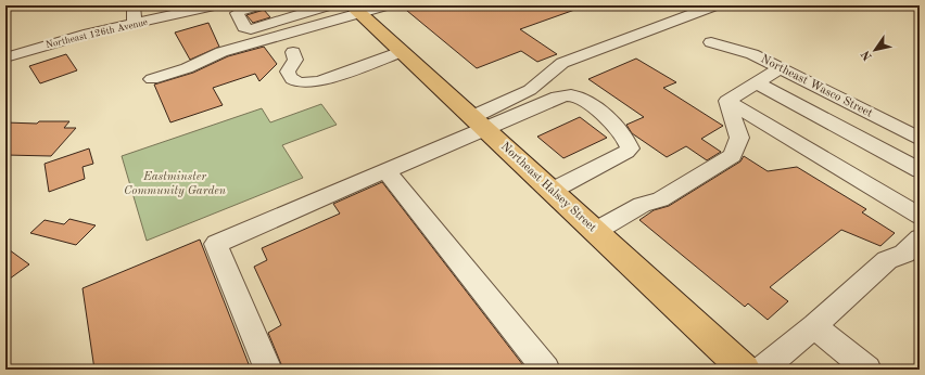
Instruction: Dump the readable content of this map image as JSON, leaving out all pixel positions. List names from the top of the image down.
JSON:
{
  "streets": {
    "main road": ["Northeast Halsey Street"],
    "street": ["Northeast 126th Avenue", "Northeast Wasco Street"]
  },
  "parks": ["Eastminster Community Garden"],
  "north": "bottom left"
}
